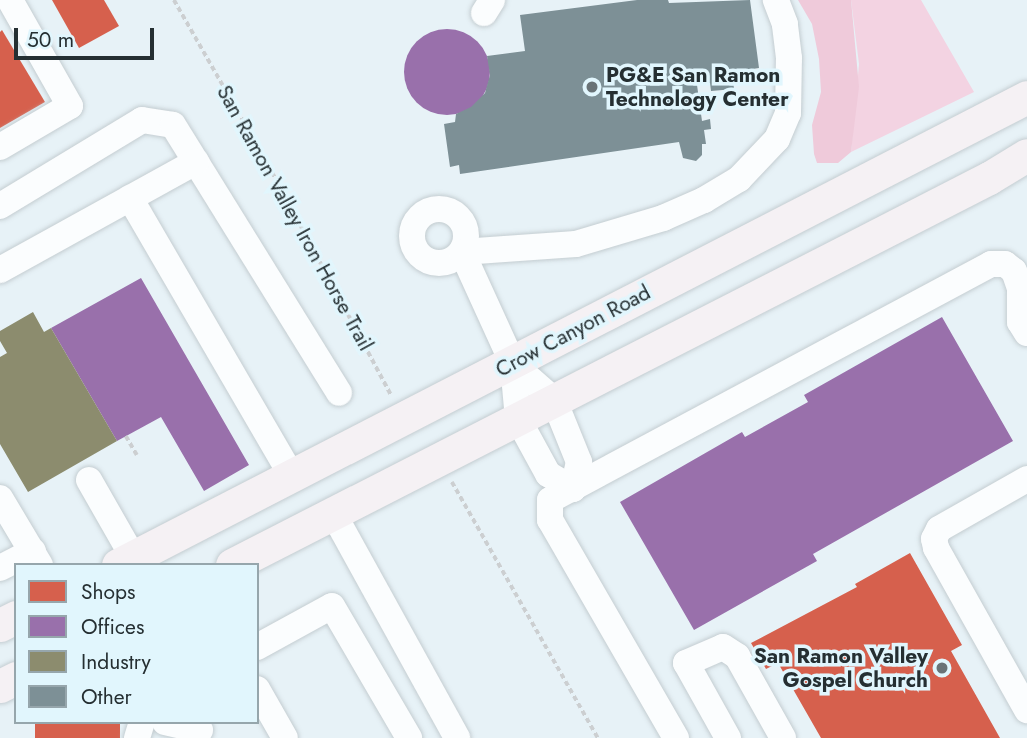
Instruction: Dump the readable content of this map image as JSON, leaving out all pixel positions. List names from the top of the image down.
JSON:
{
  "streets": {
    "main road": ["Crow Canyon Road"],
    "path": ["San Ramon Valley Iron Horse Trail"]
  },
  "crossings": [
    ["San Ramon Valley Iron Horse Trail", "Crow Canyon Road"]
  ],
  "places": ["PG&E San Ramon Technology Center", "San Ramon Valley Gospel Church"],
  "legend": [
    "Shops",
    "Offices",
    "Industry",
    "Other"
  ],
  "scale_bar": "50 m"
}
